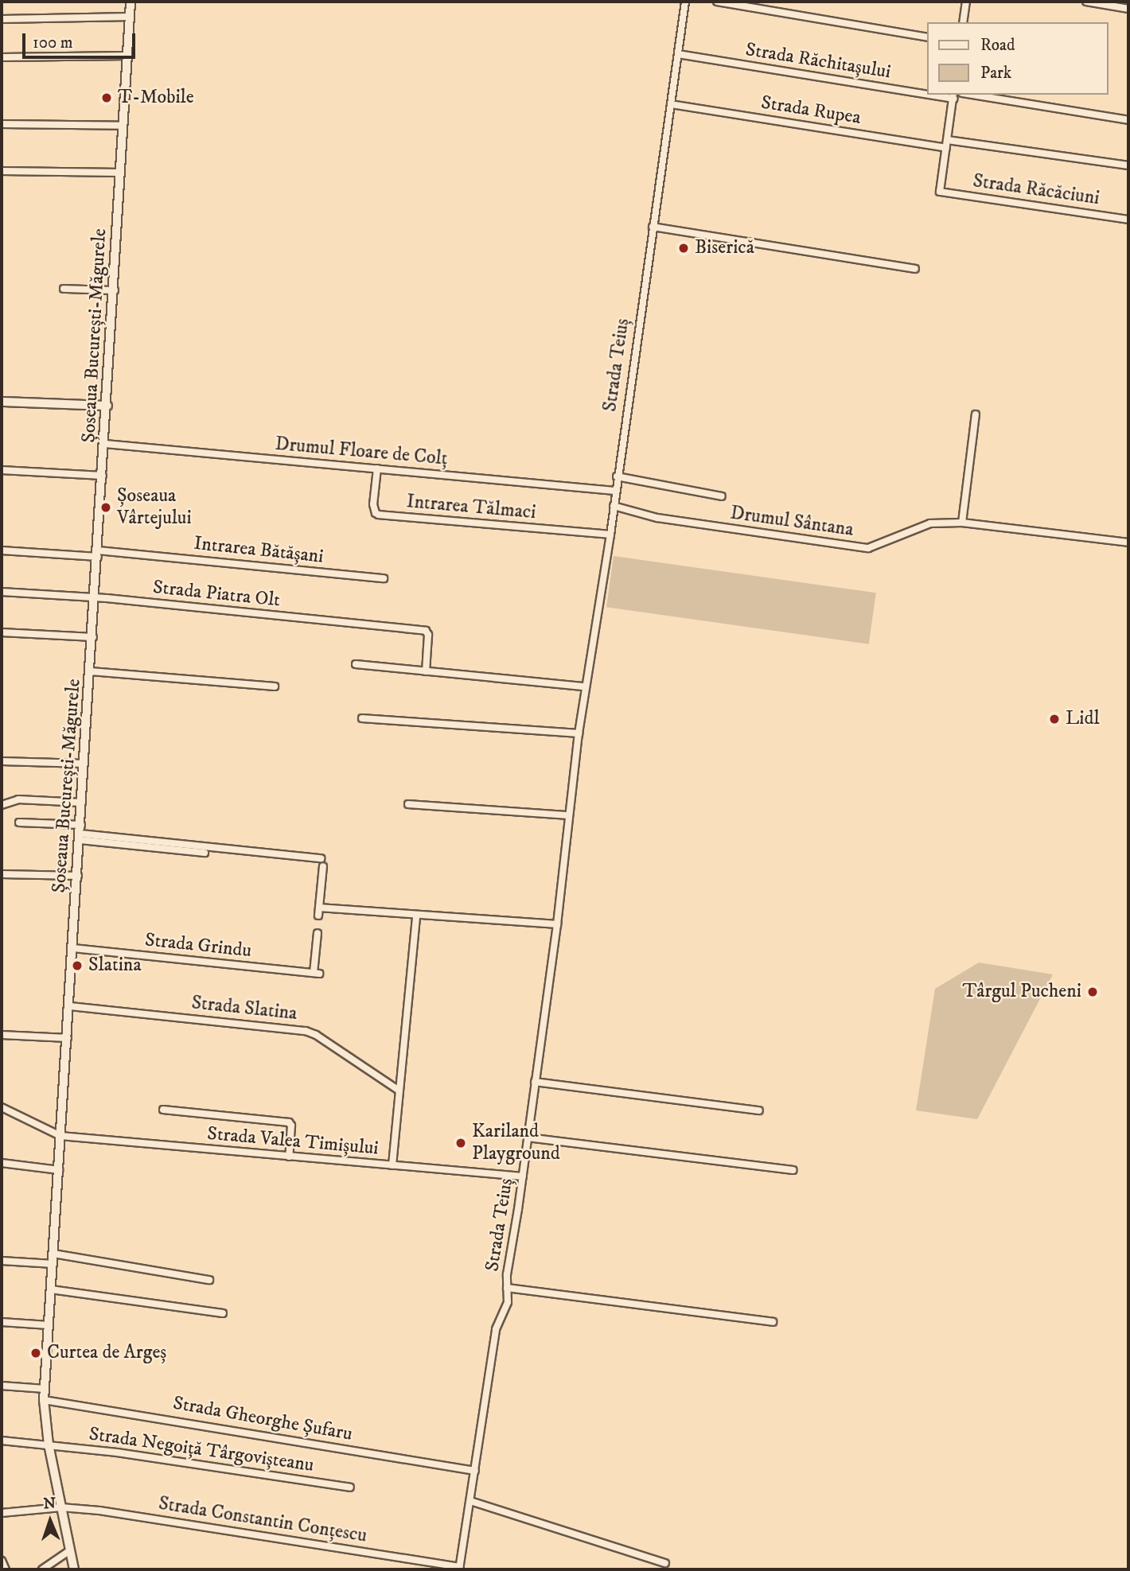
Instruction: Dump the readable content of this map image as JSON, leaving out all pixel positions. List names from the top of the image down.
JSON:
{
  "streets": {
    "main road": ["Șoseaua București-Măgurele"],
    "street": [
      "Strada Răchitașului",
      "Strada Rupea",
      "Strada Răcăciuni",
      "Strada Teiuș",
      "Drumul Floare de Colț",
      "Intrarea Tălmaci",
      "Drumul Sântana",
      "Intrarea Bătășani",
      "Strada Piatra Olt",
      "Strada Grindu",
      "Strada Slatina",
      "Strada Valea Timișului",
      "Strada Gheorghe Șufaru",
      "Strada Negoiță Târgovișteanu",
      "Strada Constantin Conțescu"
    ]
  },
  "crossings": [
    ["Strada Răchitașului", "Strada Teiuș"],
    ["Strada Rupea", "Strada Răcăciuni"],
    ["Strada Rupea", "Strada Teiuș"],
    ["Șoseaua București-Măgurele", "Drumul Floare de Colț"],
    ["Șoseaua București-Măgurele", "Intrarea Bătășani"],
    ["Șoseaua București-Măgurele", "Strada Piatra Olt"],
    ["Șoseaua București-Măgurele", "Strada Grindu"],
    ["Șoseaua București-Măgurele", "Strada Slatina"],
    ["Șoseaua București-Măgurele", "Strada Valea Timișului"],
    ["Șoseaua București-Măgurele", "Strada Gheorghe Șufaru"],
    ["Șoseaua București-Măgurele", "Strada Negoiță Târgovișteanu"],
    ["Șoseaua București-Măgurele", "Strada Constantin Conțescu"],
    ["Strada Teiuș", "Drumul Floare de Colț"],
    ["Strada Teiuș", "Intrarea Tălmaci"],
    ["Strada Teiuș", "Drumul Sântana"],
    ["Strada Teiuș", "Strada Valea Timișului"],
    ["Strada Teiuș", "Strada Gheorghe Șufaru"],
    ["Strada Teiuș", "Strada Constantin Conțescu"],
    ["Drumul Floare de Colț", "Intrarea Tălmaci"]
  ],
  "places": [
    "T-Mobile",
    "Biserică",
    "Șoseaua Vârtejului",
    "Lidl",
    "Slatina",
    "Târgul Pucheni",
    "Kariland Playground",
    "Curtea de Argeș"
  ],
  "legend": ["Road", "Park"],
  "scale_bar": "100 m",
  "north": "top"
}
